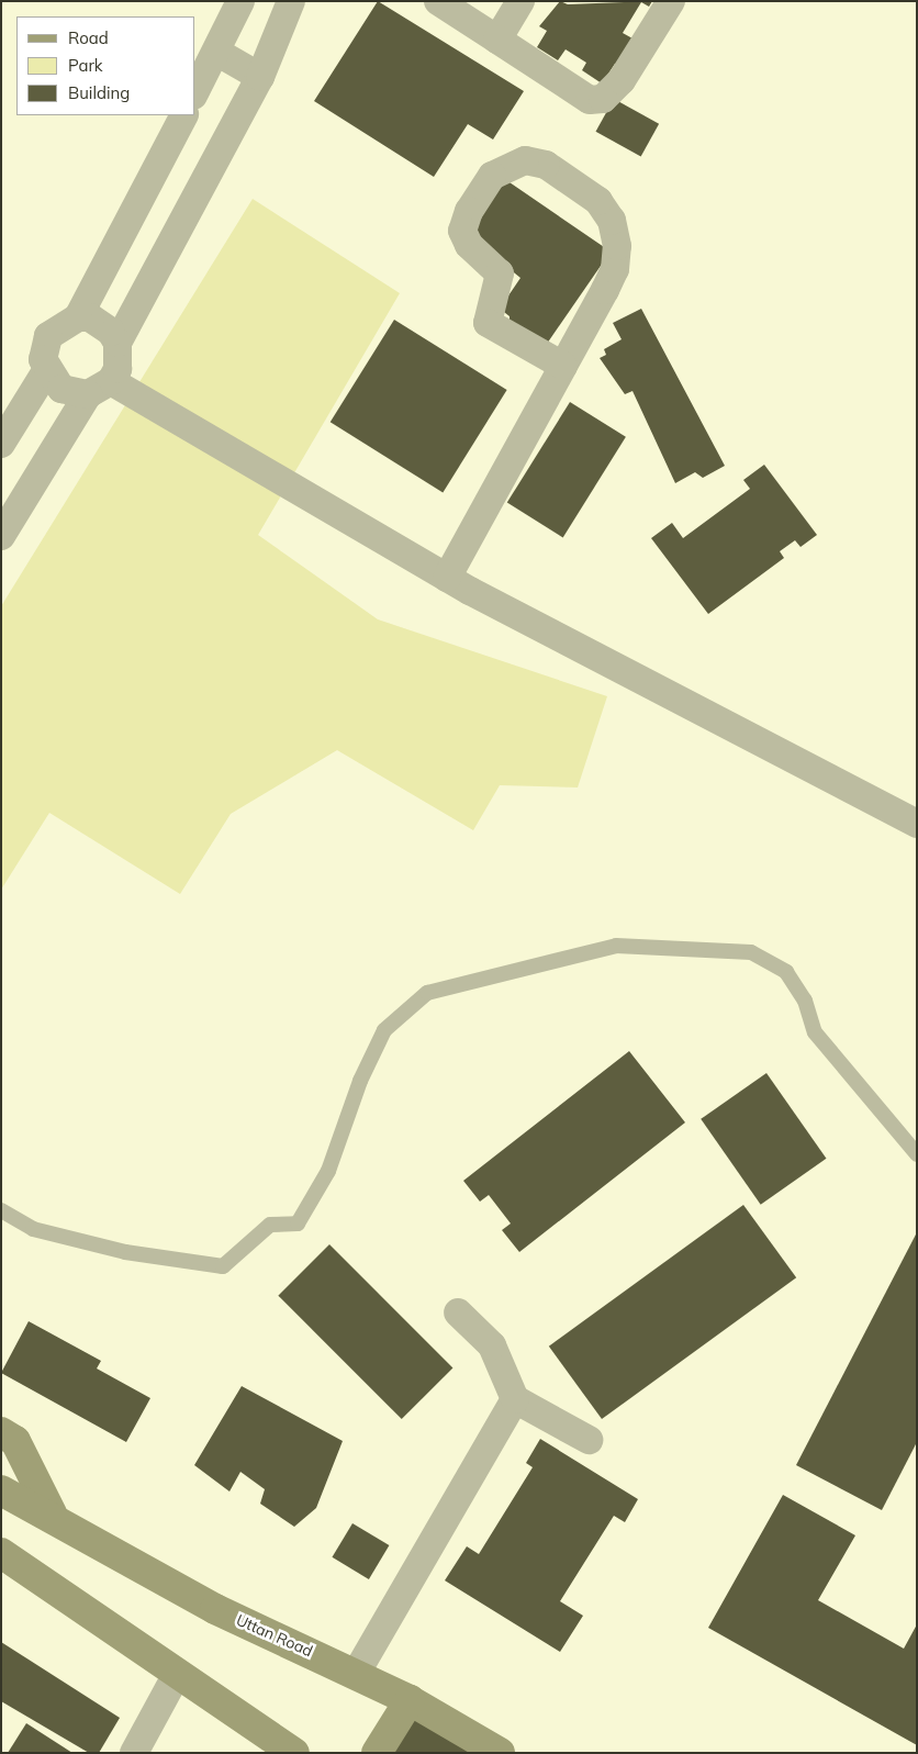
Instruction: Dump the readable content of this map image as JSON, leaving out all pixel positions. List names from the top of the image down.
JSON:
{
  "streets": {
    "main road": ["Uttan Road"]
  },
  "legend": ["Road", "Park", "Building"]
}
